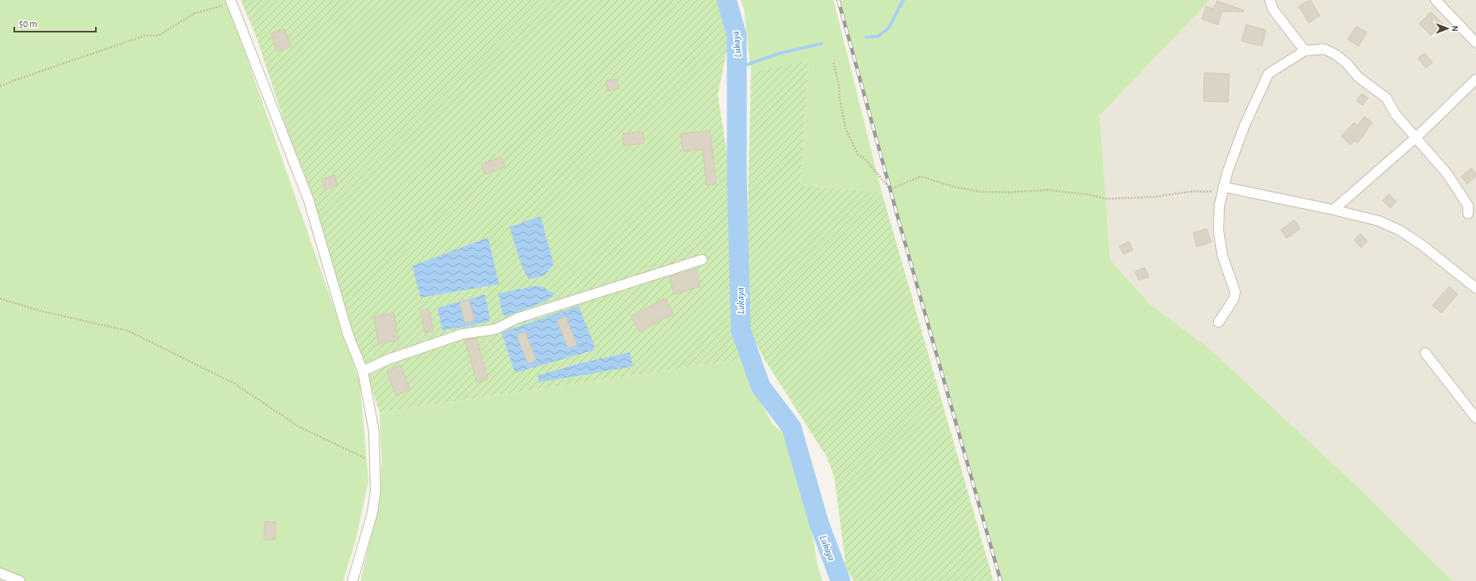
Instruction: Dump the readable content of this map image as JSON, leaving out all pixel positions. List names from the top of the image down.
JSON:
{
  "water": ["Lukaya"],
  "scale_bar": "50 m",
  "north": "right"
}
